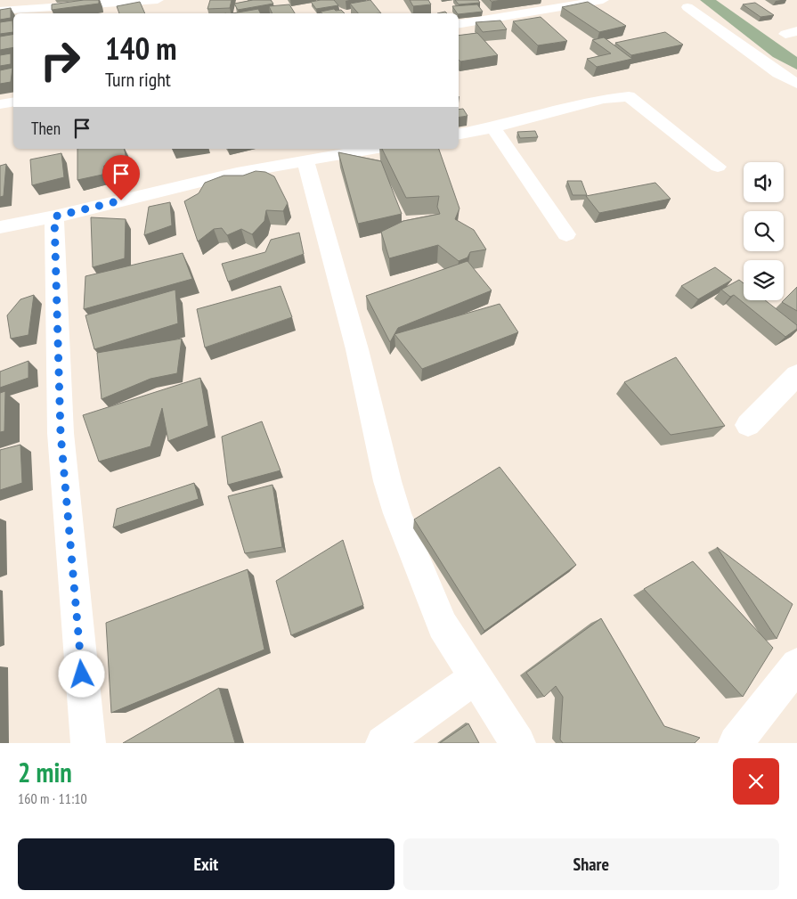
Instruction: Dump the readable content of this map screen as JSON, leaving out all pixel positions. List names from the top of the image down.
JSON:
{
  "page": {
    "turn": ["140 m", "Turn right"],
    "then": "Then",
    "heading": ["2 min", "160 m · 11:10"],
    "buttons": ["Exit", "Share"]
  }
}
